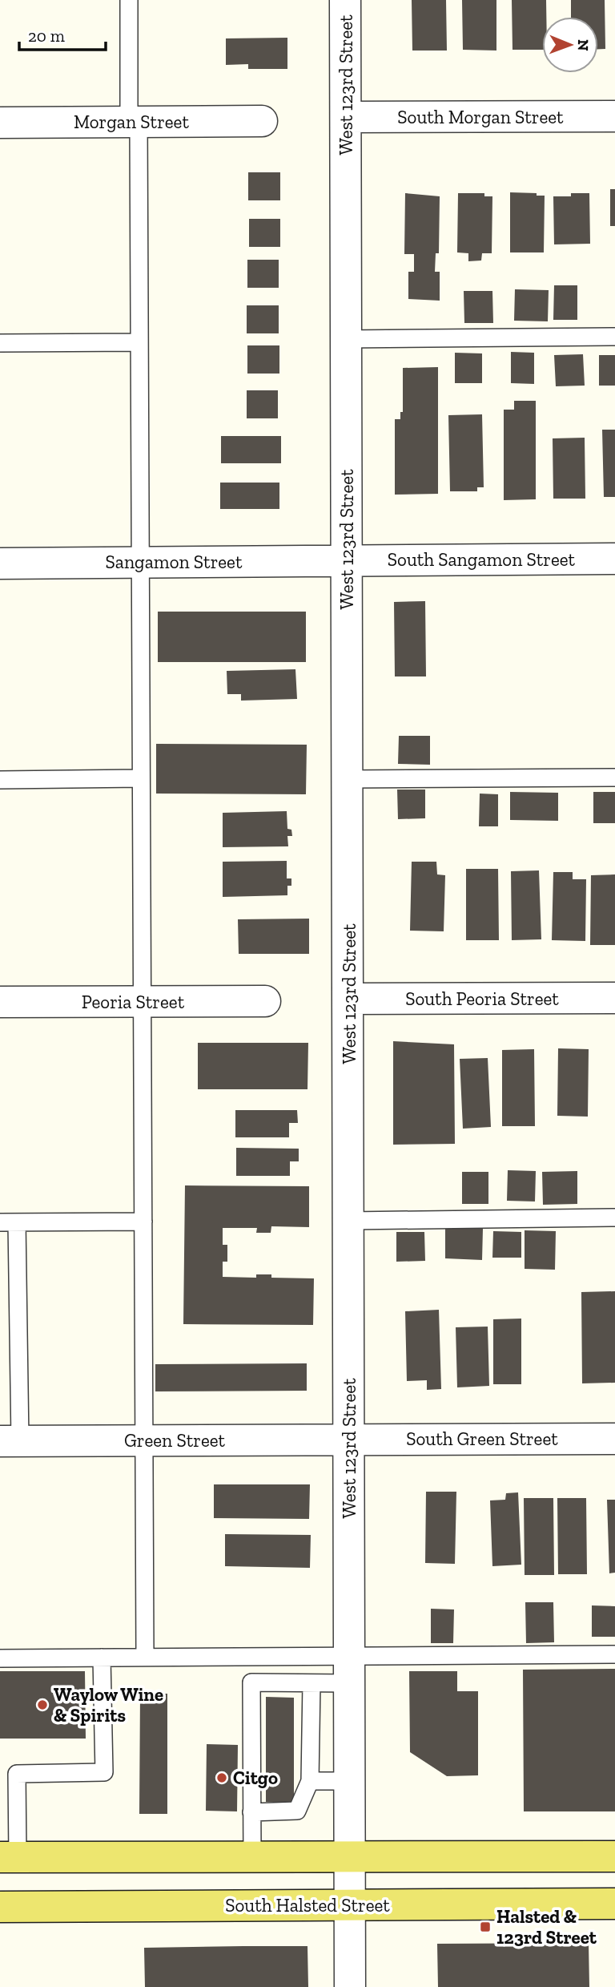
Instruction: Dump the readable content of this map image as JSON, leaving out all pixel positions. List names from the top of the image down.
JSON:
{
  "streets": {
    "main road": ["South Halsted Street"],
    "street": [
      "West 123rd Street",
      "South Morgan Street",
      "Morgan Street",
      "South Sangamon Street",
      "Sangamon Street",
      "South Peoria Street",
      "Peoria Street",
      "South Green Street",
      "Green Street"
    ]
  },
  "crossings": [
    ["West 123rd Street", "South Morgan Street"],
    ["West 123rd Street", "South Sangamon Street"],
    ["West 123rd Street", "Sangamon Street"],
    ["West 123rd Street", "South Peoria Street"],
    ["West 123rd Street", "South Green Street"],
    ["West 123rd Street", "Green Street"],
    ["West 123rd Street", "South Halsted Street"],
    ["South Sangamon Street", "Sangamon Street"],
    ["South Green Street", "Green Street"]
  ],
  "places": {
    "other": ["Waylow Wine & Spirits", "Citgo"],
    "transit": ["Halsted & 123rd Street"]
  },
  "scale_bar": "20 m",
  "north": "right"
}
